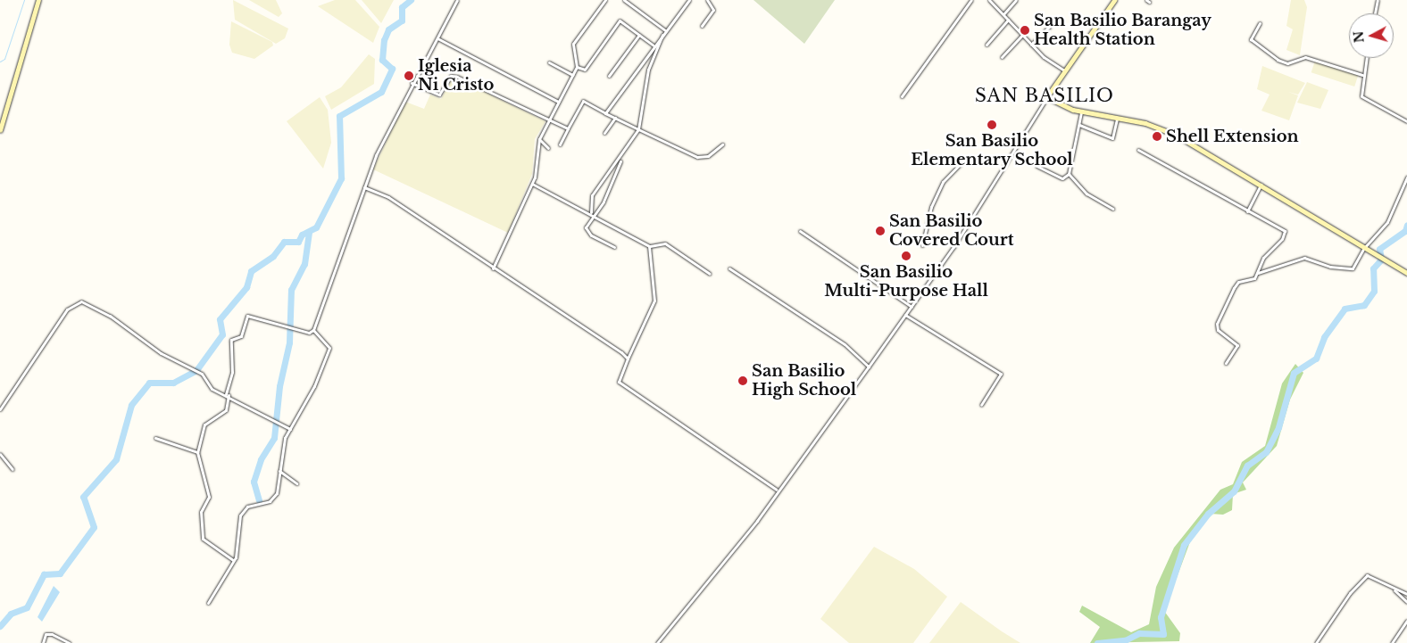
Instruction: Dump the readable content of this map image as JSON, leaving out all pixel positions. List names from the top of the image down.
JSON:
{
  "districts": ["SAN BASILIO"],
  "places": [
    "San Basilio Barangay Health Station",
    "Iglesia Ni Cristo",
    "San Basilio Elementary School",
    "Shell Extension",
    "San Basilio Covered Court",
    "San Basilio Multi-Purpose Hall",
    "San Basilio High School"
  ],
  "north": "left"
}
